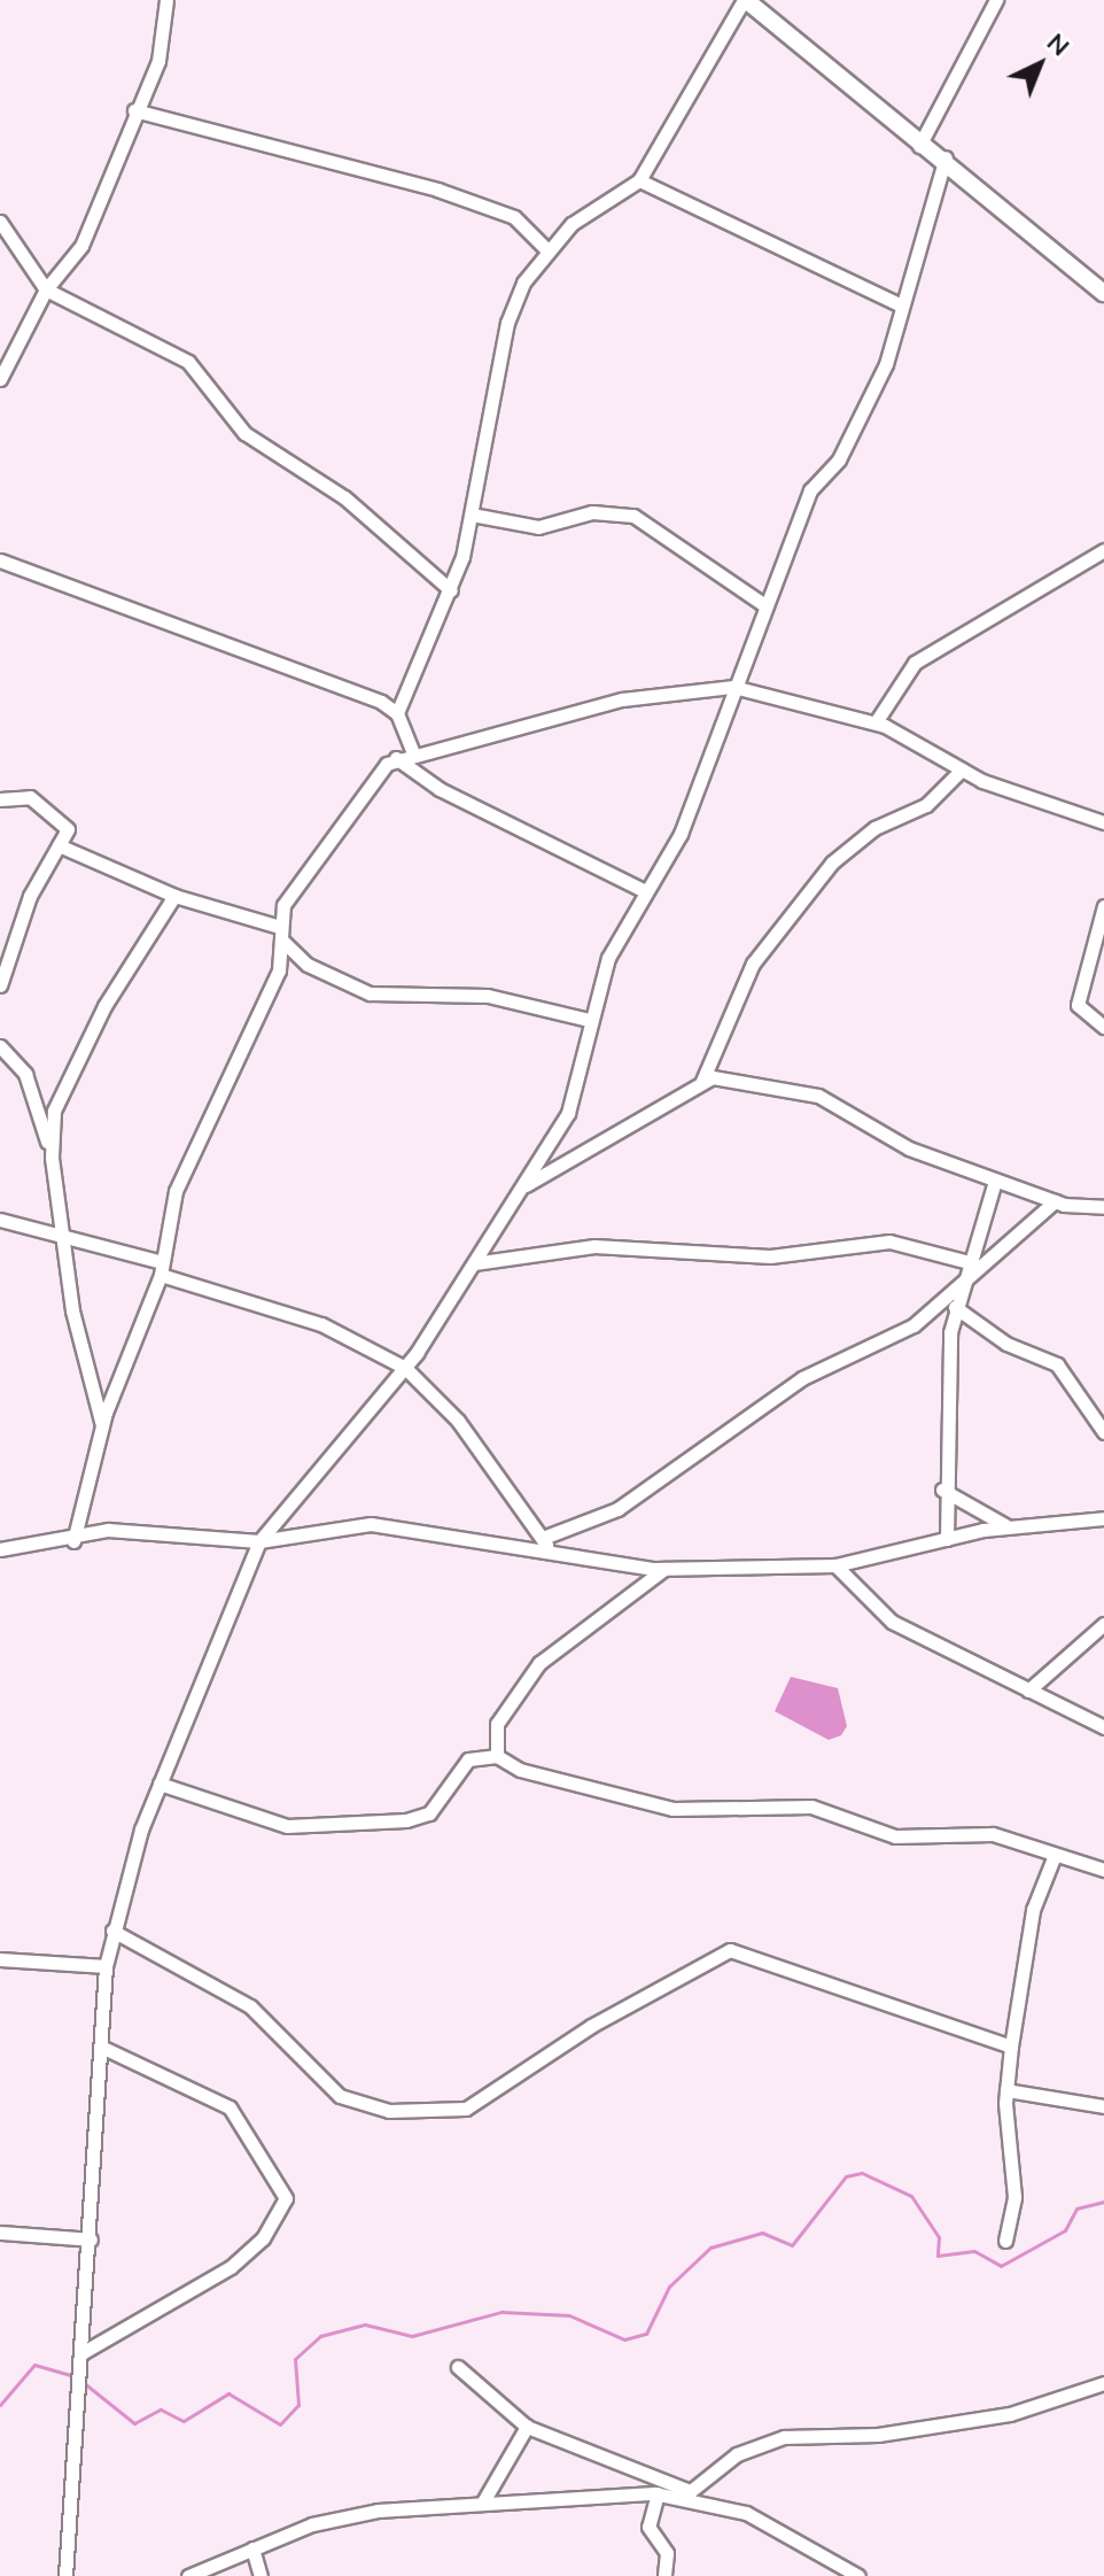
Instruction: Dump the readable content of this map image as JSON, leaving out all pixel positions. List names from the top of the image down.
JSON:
{
  "north": "top right"
}
